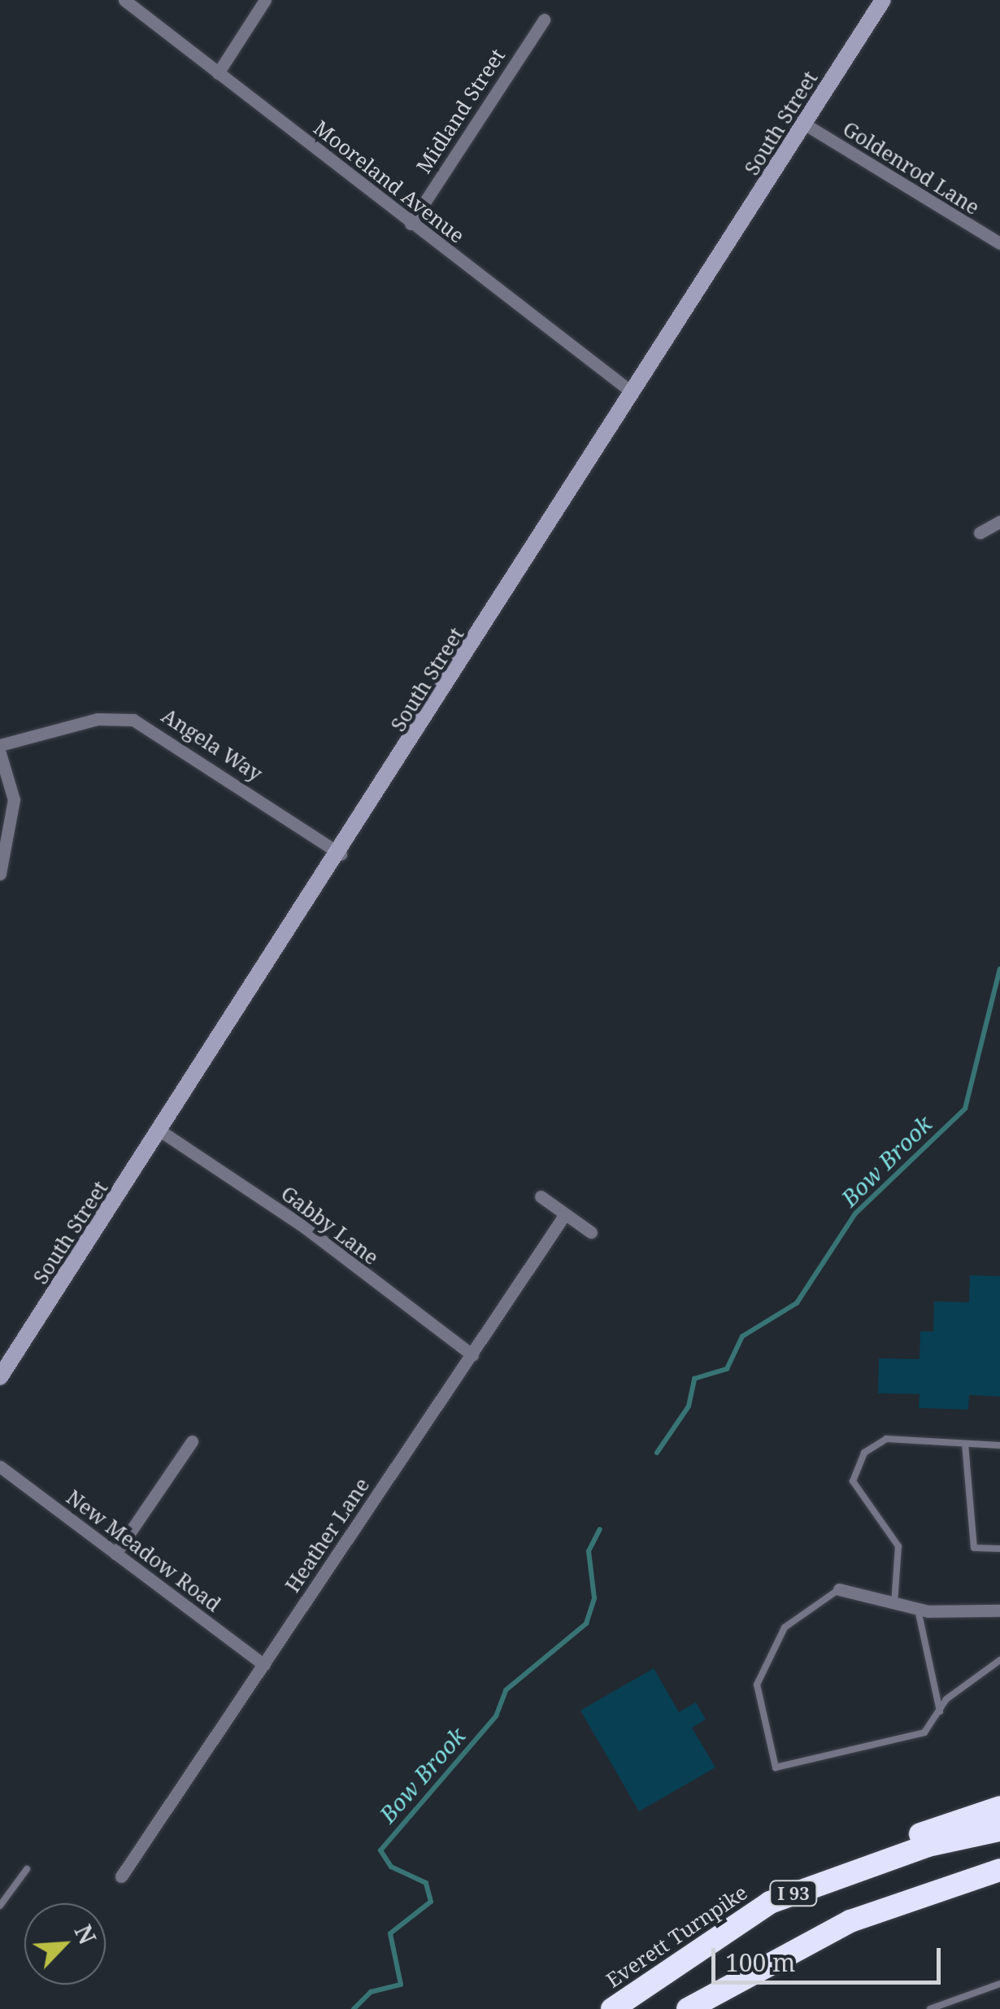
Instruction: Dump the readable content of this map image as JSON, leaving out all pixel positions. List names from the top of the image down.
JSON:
{
  "streets": {
    "highway": ["I 93", "Everett Turnpike"],
    "main road": ["South Street"],
    "street": [
      "Midland Street",
      "Goldenrod Lane",
      "Mooreland Avenue",
      "Angela Way",
      "Gabby Lane",
      "Heather Lane",
      "New Meadow Road"
    ]
  },
  "crossings": [
    ["Midland Street", "Mooreland Avenue"],
    ["South Street", "Goldenrod Lane"],
    ["South Street", "Mooreland Avenue"],
    ["South Street", "Angela Way"],
    ["South Street", "Gabby Lane"],
    ["Gabby Lane", "Heather Lane"],
    ["Heather Lane", "New Meadow Road"]
  ],
  "water": ["Bow Brook"],
  "scale_bar": "100 m",
  "north": "top right"
}
